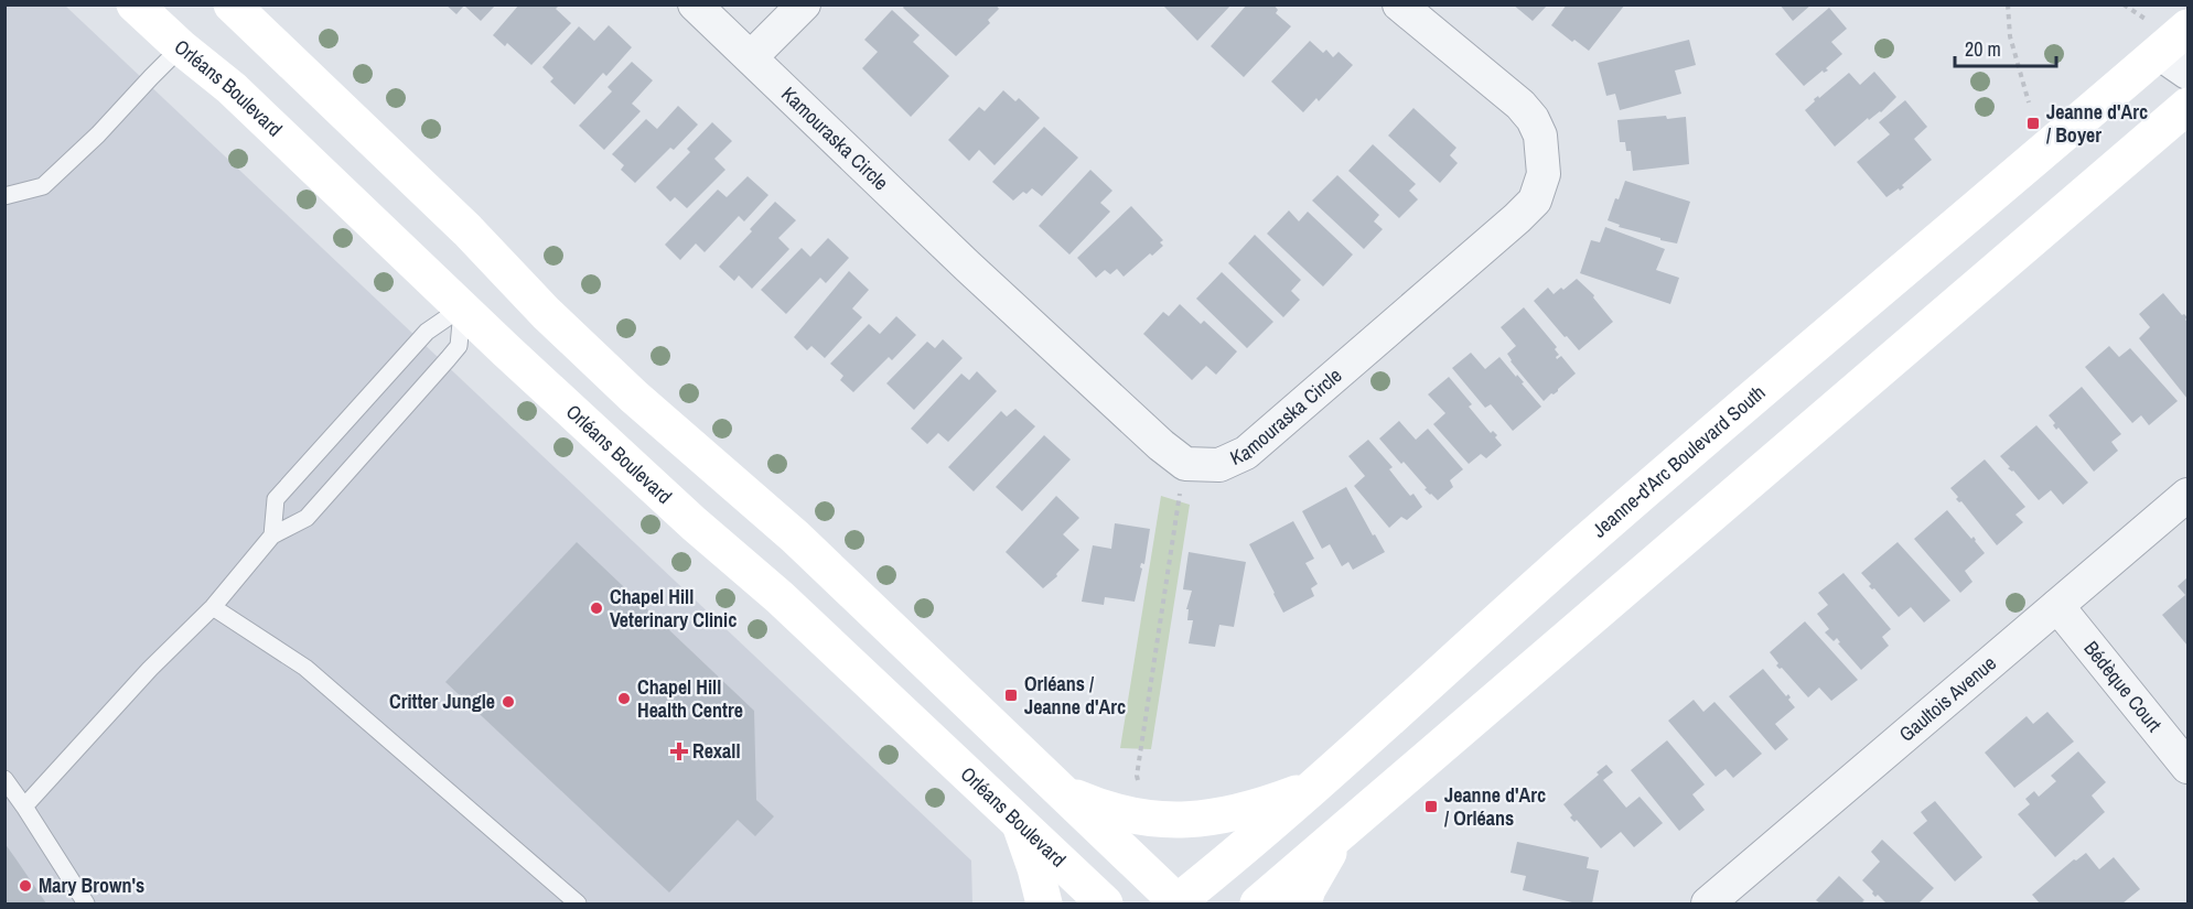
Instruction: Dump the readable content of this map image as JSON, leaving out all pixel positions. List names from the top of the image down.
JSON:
{
  "streets": {
    "main road": ["Orléans Boulevard", "Jeanne-d'Arc Boulevard South"],
    "street": ["Kamouraska Circle", "Bédèque Court", "Gaultois Avenue"]
  },
  "crossings": [
    ["Bédèque Court", "Gaultois Avenue"]
  ],
  "places": {
    "transit": ["Jeanne d'Arc / Boyer", "Orléans / Jeanne d'Arc", "Jeanne d'Arc / Orléans"],
    "other": [
      "Chapel Hill Veterinary Clinic",
      "Chapel Hill Health Centre",
      "Critter Jungle",
      "Mary Brown's"
    ],
    "health": ["Rexall"]
  },
  "scale_bar": "20 m"
}
